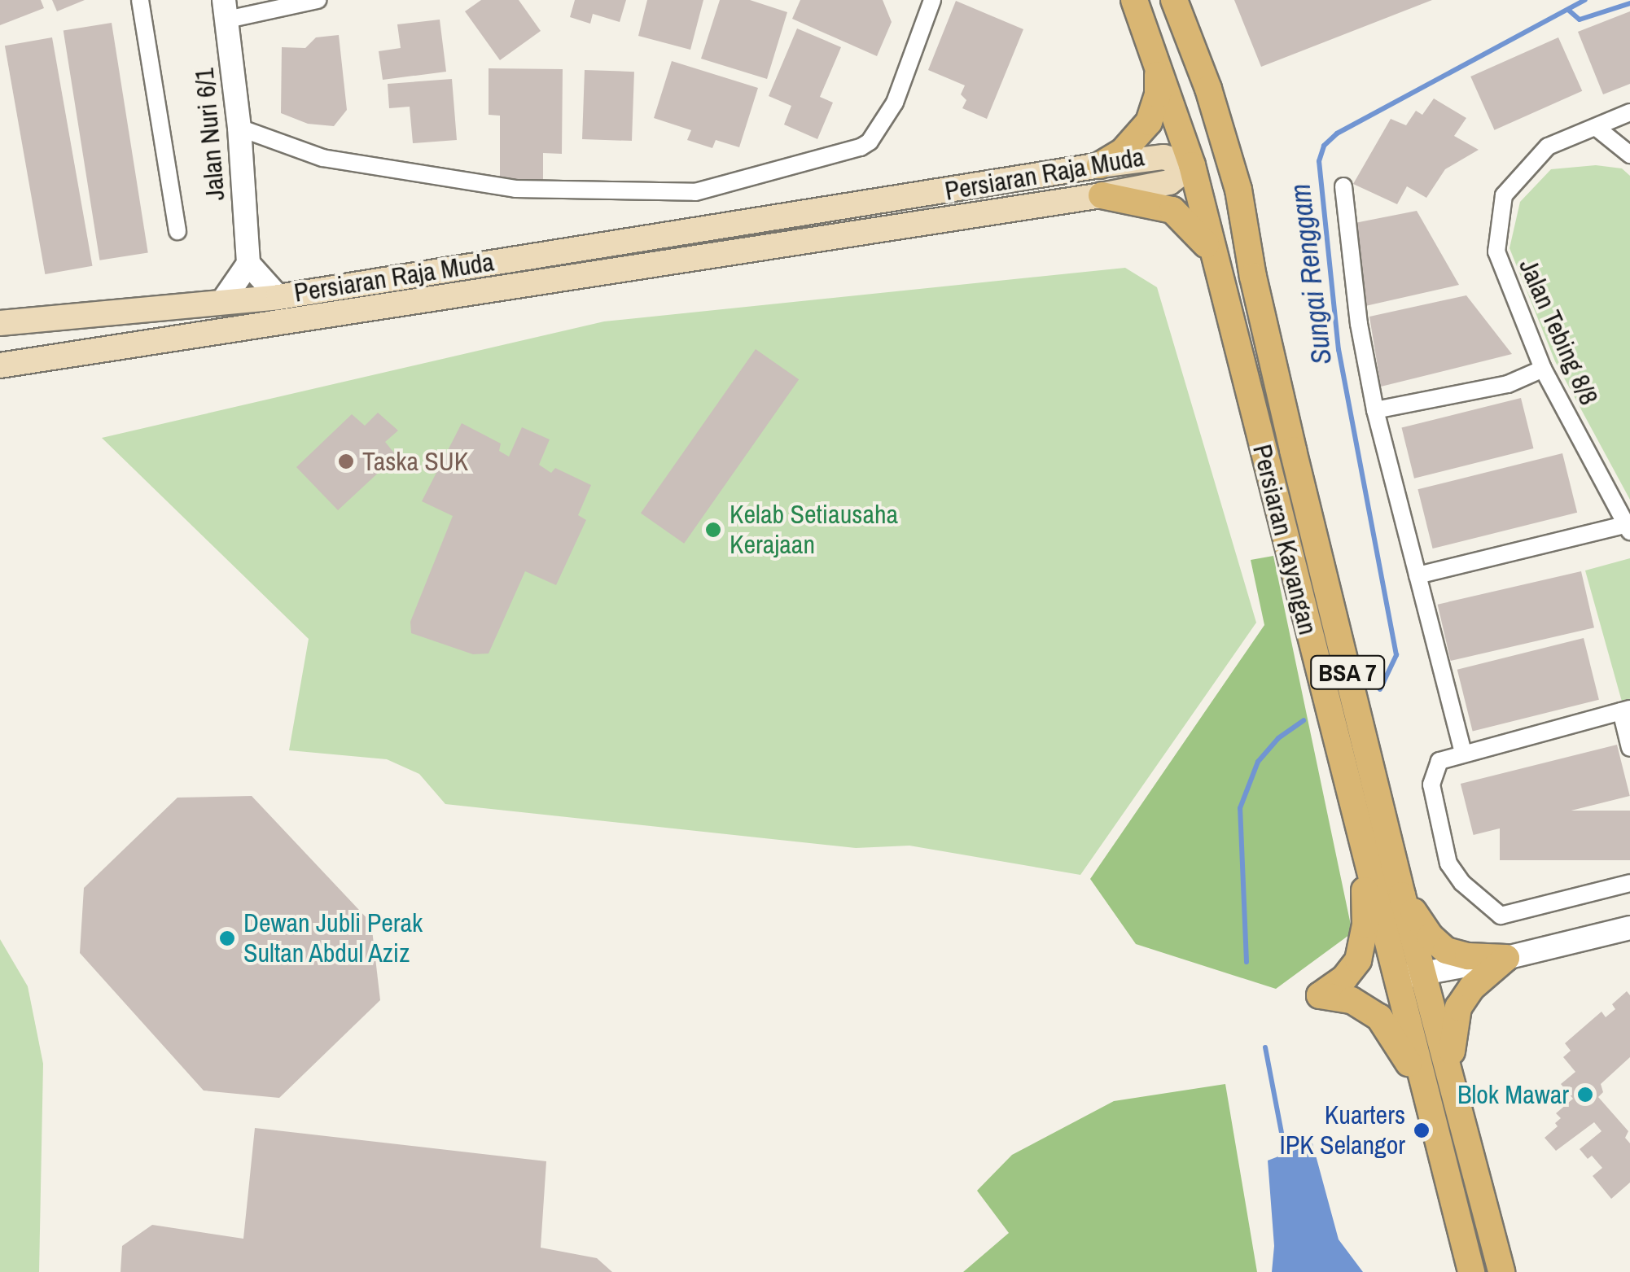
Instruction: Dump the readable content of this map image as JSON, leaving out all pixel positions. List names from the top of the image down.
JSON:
{
  "streets": {
    "main road": ["Persiaran Raja Muda", "Persiaran Kayangan", "BSA 7"],
    "street": ["Jalan Nuri 6/1", "Jalan Tebing 8/8"]
  },
  "crossings": [
    ["Persiaran Raja Muda", "Persiaran Kayangan"],
    ["Persiaran Raja Muda", "BSA 7"],
    ["Persiaran Kayangan", "BSA 7"]
  ],
  "water": ["Sungai Renggam"],
  "places": [
    "Taska SUK",
    "Kelab Setiausaha Kerajaan",
    "Dewan Jubli Perak Sultan Abdul Aziz",
    "Blok Mawar",
    "Kuarters IPK Selangor"
  ]
}
